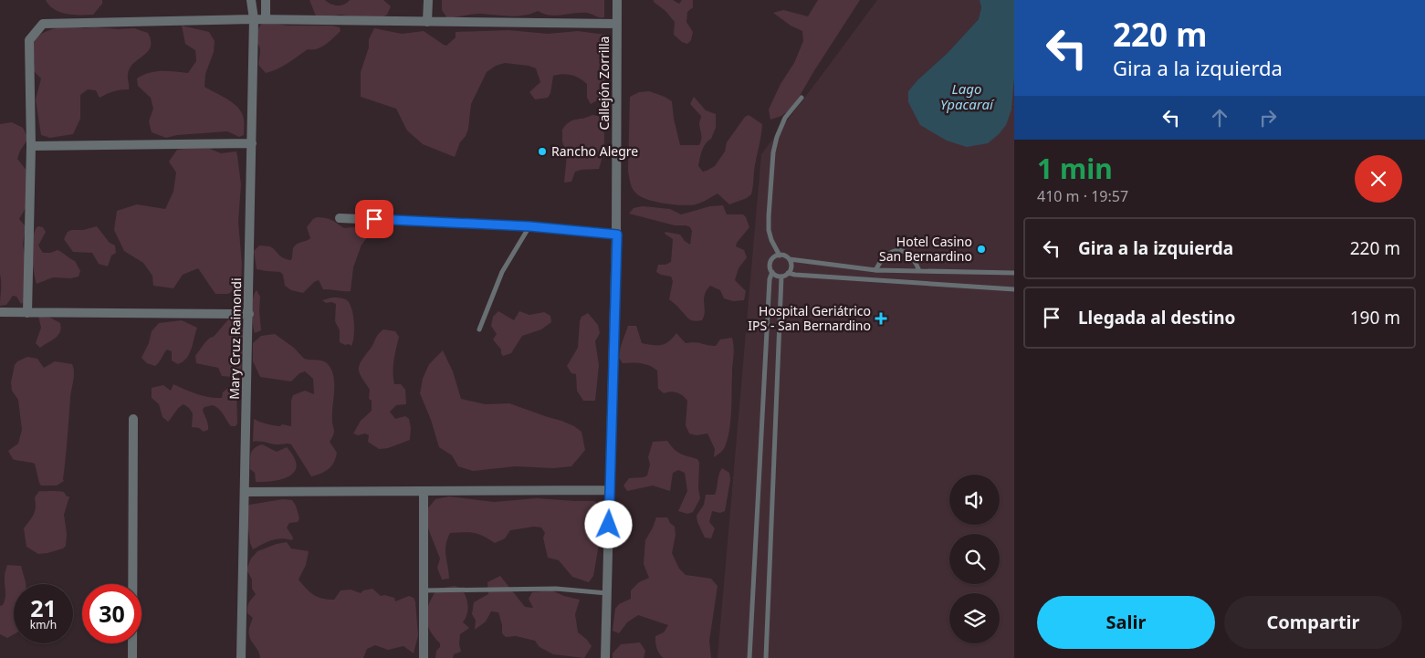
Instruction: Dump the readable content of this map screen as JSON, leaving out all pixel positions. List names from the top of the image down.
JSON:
{
  "streets": {
    "street": ["Callejón Zorrilla", "Mary Cruz Raimondi"]
  },
  "water": ["Lago Ypacaraí"],
  "places": {
    "other": ["Rancho Alegre", "Hotel Casino San Bernardino"],
    "health": ["Hospital Geriátrico IPS - San Bernardino"]
  },
  "page": {
    "turn": ["220 m", "Gira a la izquierda"],
    "heading": ["1 min", "410 m · 19:57"],
    "list": [
      {
        "name": "Gira a la izquierda",
        "value": "220 m"
      },
      {
        "name": "Llegada al destino",
        "value": "190 m"
      }
    ],
    "speed": "21 km/h",
    "limit": "30",
    "buttons": ["Salir", "Compartir"]
  }
}
